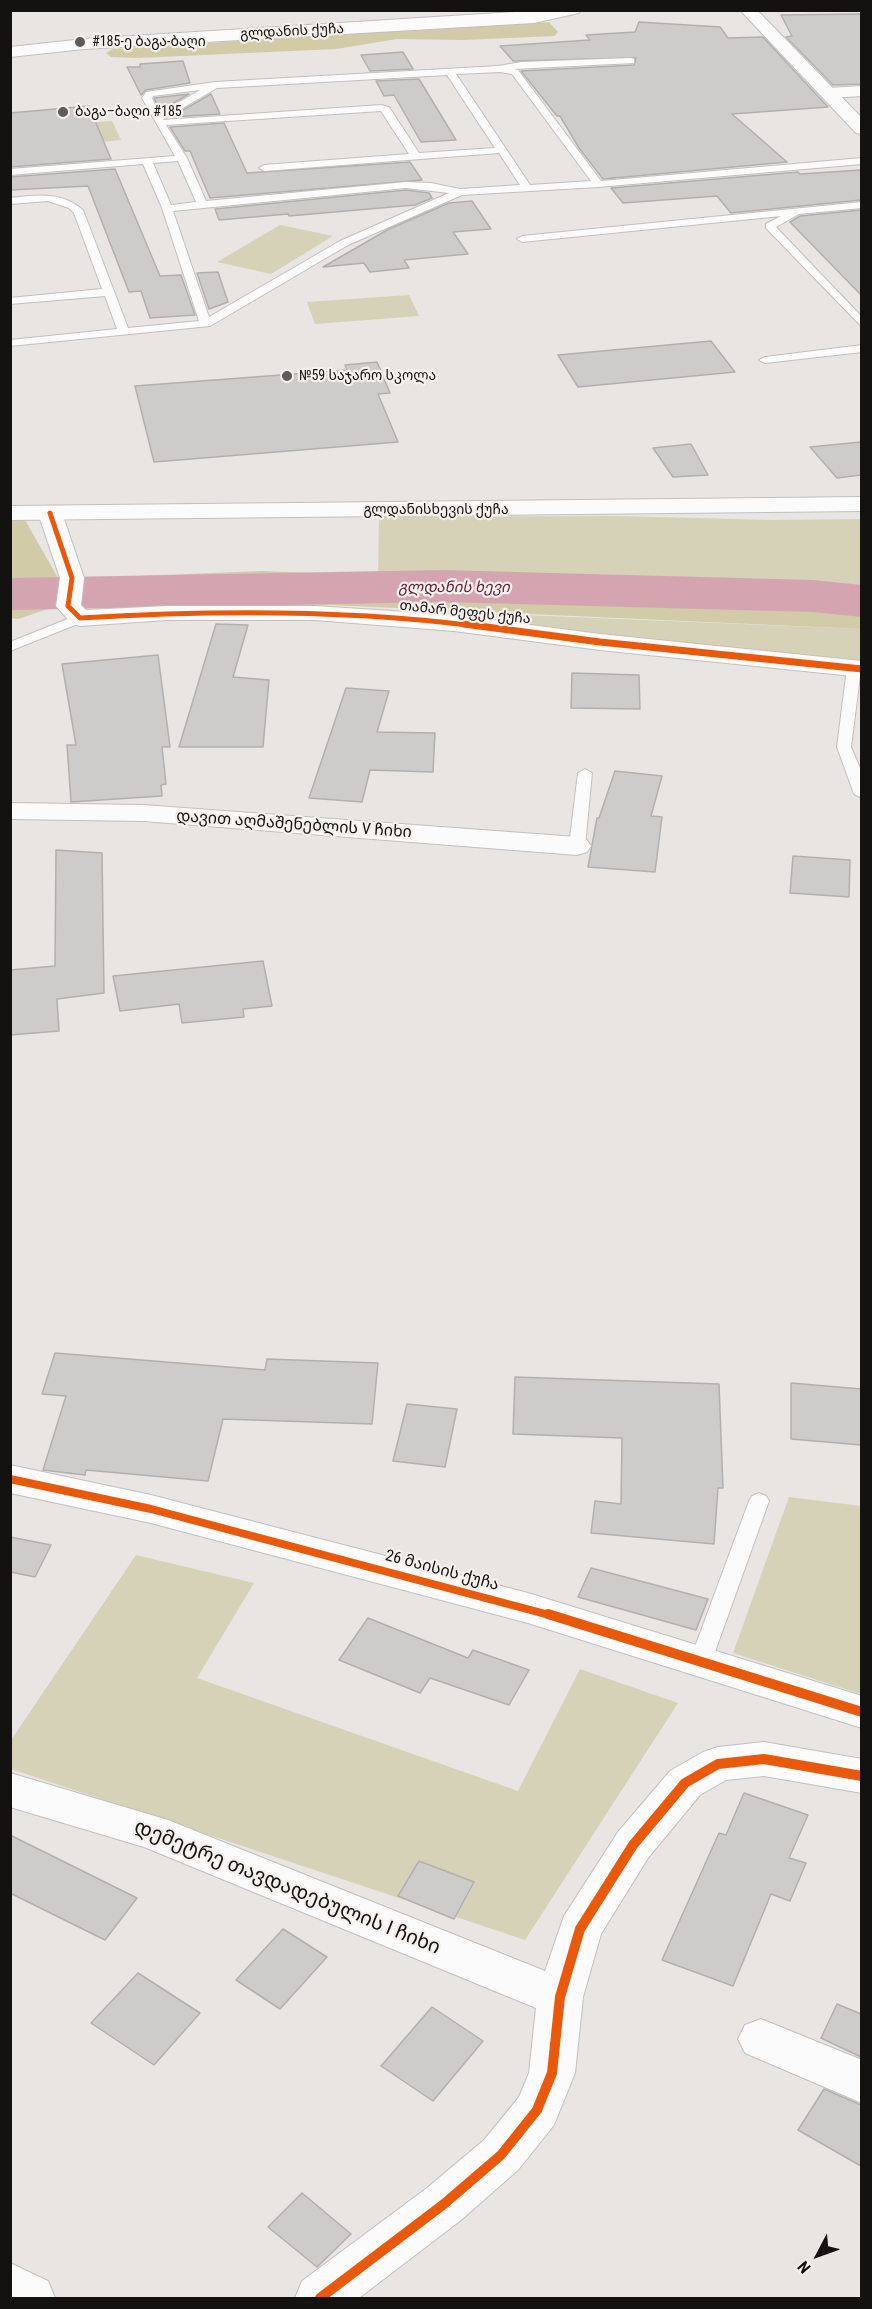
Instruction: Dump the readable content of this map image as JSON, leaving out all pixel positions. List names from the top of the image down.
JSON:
{
  "streets": {
    "street": [
      "გლდანის ქუჩა",
      "გლდანისხევის ქუჩა",
      "თამარ მეფეს ქუჩა",
      "დავით აღმაშენებლის V ჩიხი",
      "26 მაისის ქუჩა",
      "დემეტრე თავდადებულის I ჩიხი"
    ]
  },
  "water": ["გლდანის ხევი"],
  "places": ["#185-ე ბაგა-ბაღი", "ბაგა–ბაღი #185", "№59 საჯარო სკოლა"],
  "north": "bottom left"
}
